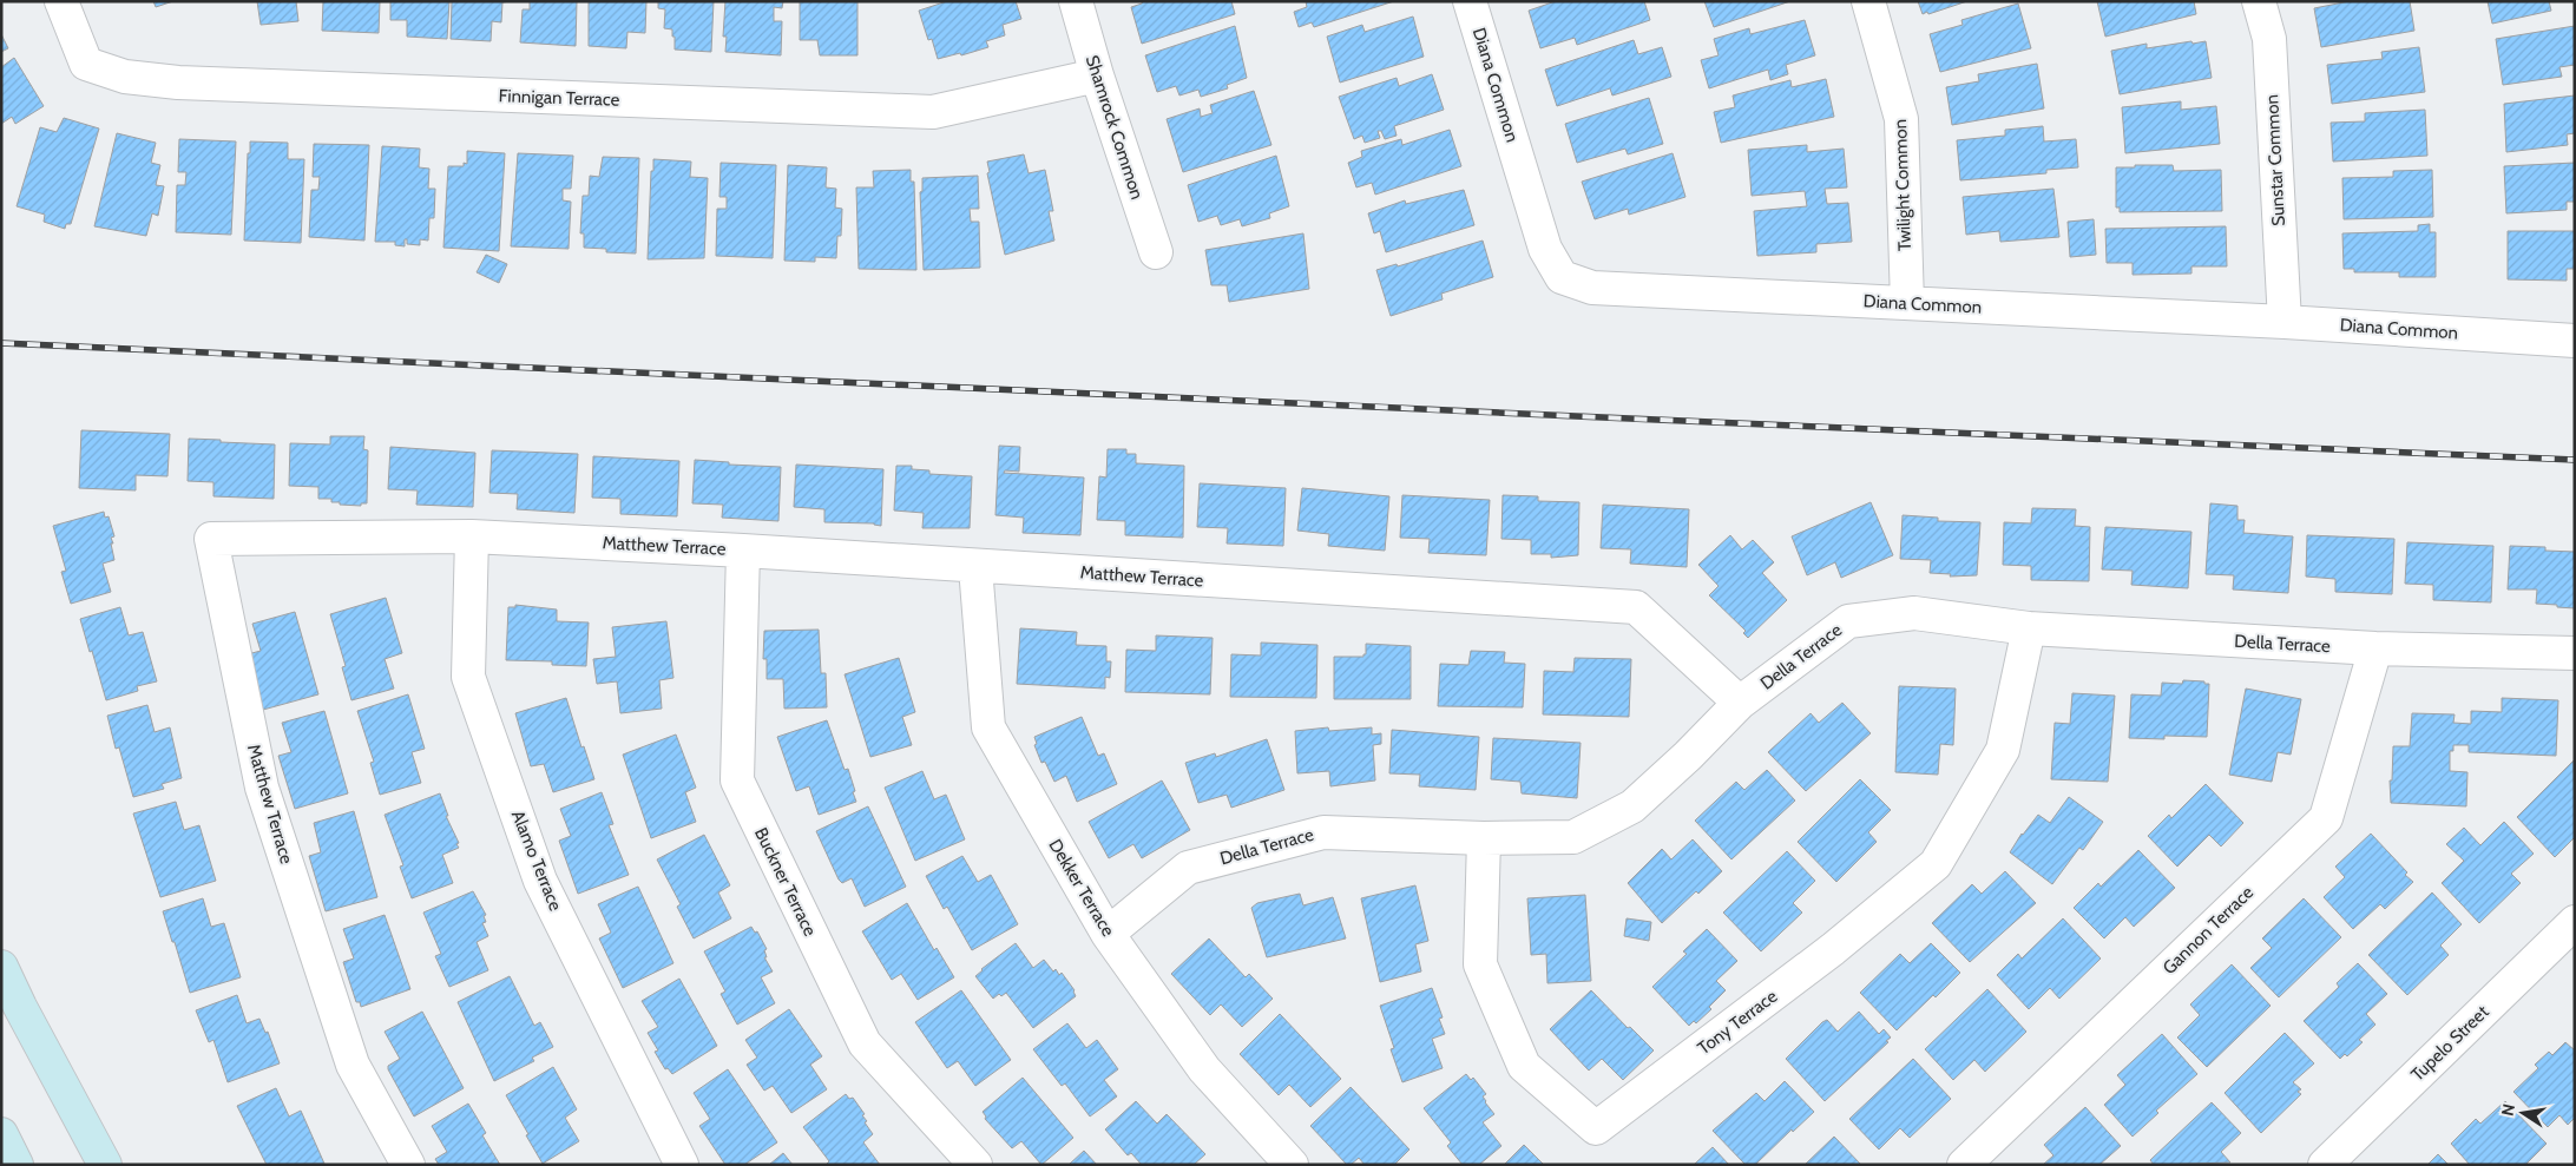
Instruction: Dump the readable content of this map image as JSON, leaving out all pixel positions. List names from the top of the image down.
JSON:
{
  "streets": {
    "street": [
      "Diana Common",
      "Finnigan Terrace",
      "Shamrock Common",
      "Sunstar Common",
      "Twilight Common",
      "Matthew Terrace",
      "Della Terrace",
      "Alamo Terrace",
      "Buckner Terrace",
      "Dekker Terrace",
      "Gannon Terrace",
      "Tony Terrace",
      "Tupelo Street"
    ]
  },
  "crossings": [
    ["Diana Common", "Sunstar Common"],
    ["Diana Common", "Twilight Common"],
    ["Finnigan Terrace", "Shamrock Common"],
    ["Matthew Terrace", "Della Terrace"],
    ["Matthew Terrace", "Alamo Terrace"],
    ["Matthew Terrace", "Buckner Terrace"],
    ["Matthew Terrace", "Dekker Terrace"],
    ["Della Terrace", "Dekker Terrace"],
    ["Della Terrace", "Gannon Terrace"],
    ["Della Terrace", "Tony Terrace"]
  ],
  "north": "left"
}
